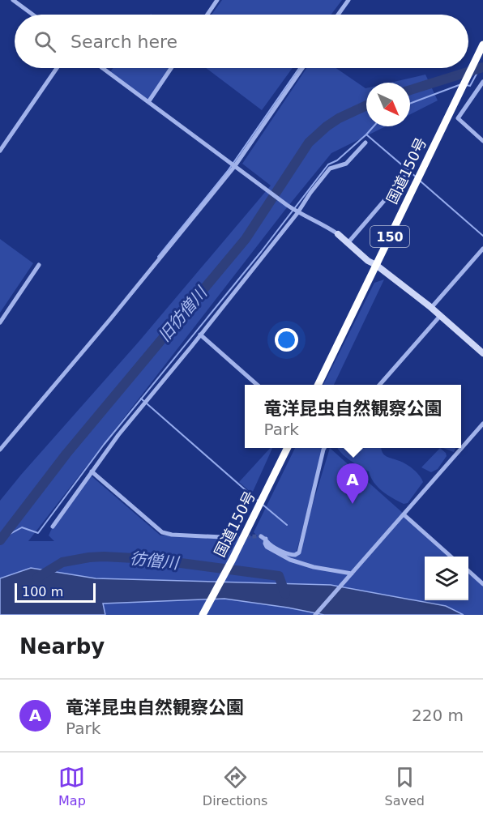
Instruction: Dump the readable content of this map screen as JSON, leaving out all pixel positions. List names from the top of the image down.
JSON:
{
  "streets": {
    "highway": ["国道150号", "150"]
  },
  "water": ["旧彷僧川", "彷僧川"],
  "scale_bar": "100 m",
  "north": "bottom right",
  "page": {
    "search": "Search here",
    "popup": ["竜洋昆虫自然観察公園", "Park"],
    "pins": "A",
    "scale": "100 m",
    "heading": "Nearby",
    "list": [
      {
        "mark": "A",
        "name": "竜洋昆虫自然観察公園",
        "note": "Park",
        "value": "220 m"
      }
    ],
    "nav": ["Map", "Directions", "Saved"]
  }
}
